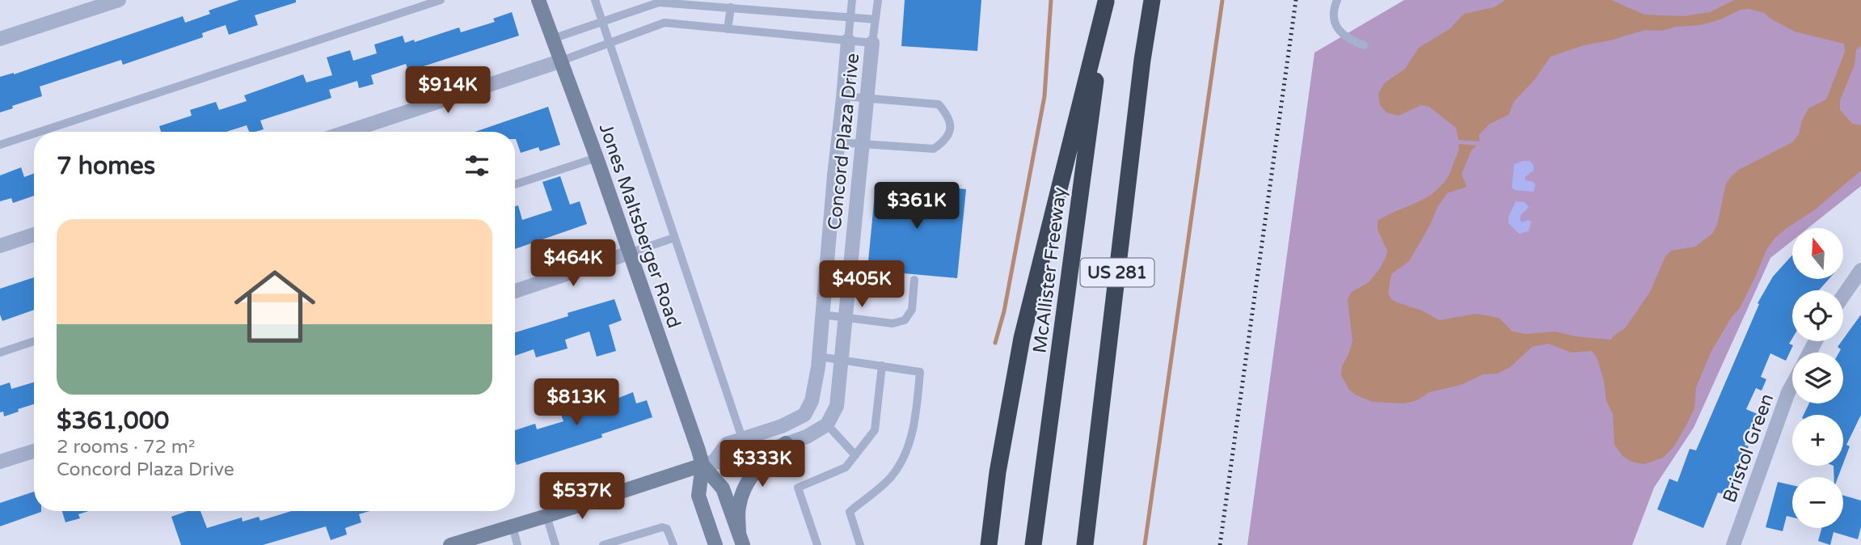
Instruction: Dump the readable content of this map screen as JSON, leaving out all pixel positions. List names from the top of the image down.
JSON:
{
  "streets": {
    "highway": ["McAllister Freeway", "US 281"],
    "main road": ["Jones Maltsberger Road"],
    "street": ["Concord Plaza Drive", "Bristol Green"]
  },
  "crossings": [
    ["Concord Plaza Drive", "Jones Maltsberger Road"]
  ],
  "north": "top",
  "page": {
    "price": [
      "$914K",
      "$361K",
      "$464K",
      "$405K",
      "$813K",
      "$333K",
      "$537K"
    ],
    "heading": "7 homes",
    "list": [
      {
        "name": "$361,000",
        "note": "2 rooms · 72 m² · Concord Plaza Drive"
      }
    ],
    "map_buttons": ["+", "−"]
  }
}
